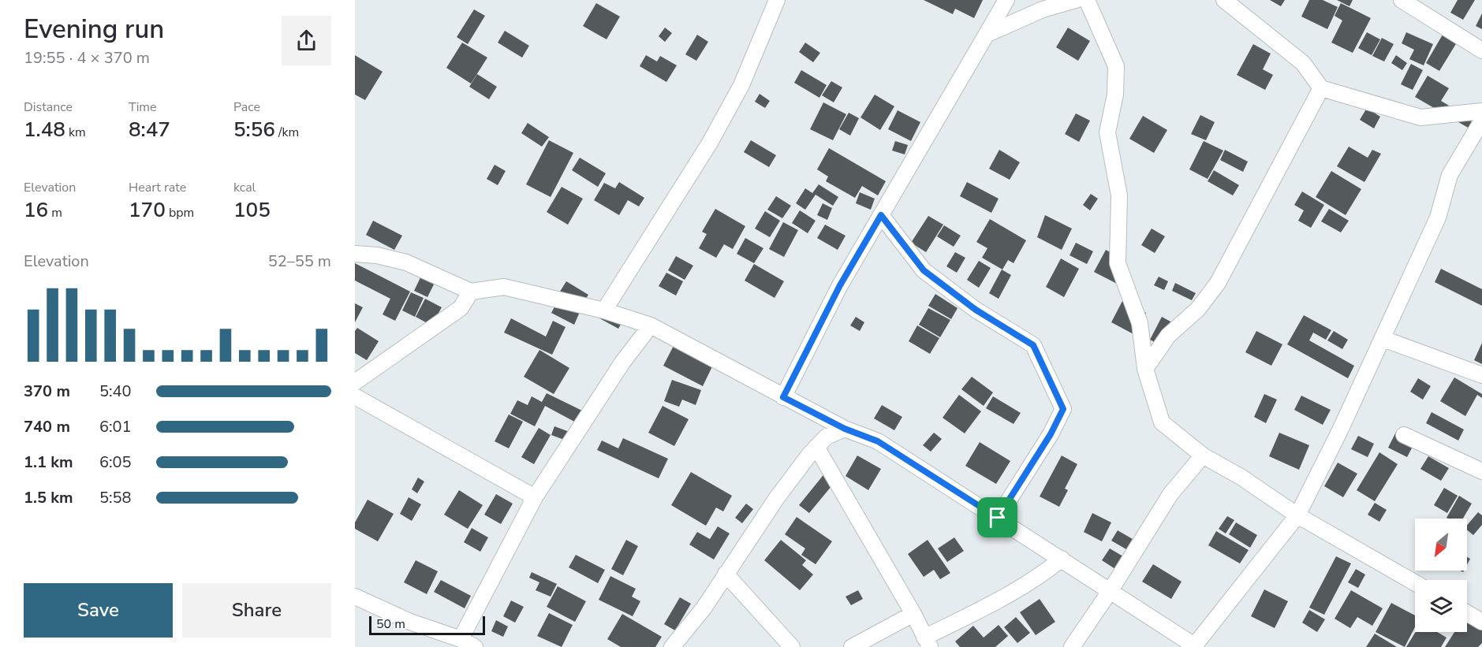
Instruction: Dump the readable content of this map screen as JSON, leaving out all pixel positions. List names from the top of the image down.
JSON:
{
  "scale_bar": "50 m",
  "north": "bottom left",
  "page": {
    "heading": ["Evening run", "19:55 · 4 × 370 m"],
    "stats": [
      ["Distance", "1.48 km"],
      ["Time", "8:47"],
      ["Pace", "5:56 /km"],
      ["Elevation", "16 m"],
      ["Heart rate", "170 bpm"],
      ["kcal", "105"]
    ],
    "chart": ["Elevation", "52–55 m"],
    "list": [
      {
        "name": "370 m",
        "note": "5:40"
      },
      {
        "name": "740 m",
        "note": "6:01"
      },
      {
        "name": "1.1 km",
        "note": "6:05"
      },
      {
        "name": "1.5 km",
        "note": "5:58"
      }
    ],
    "buttons": ["Save", "Share"],
    "scale": "50 m"
  }
}
